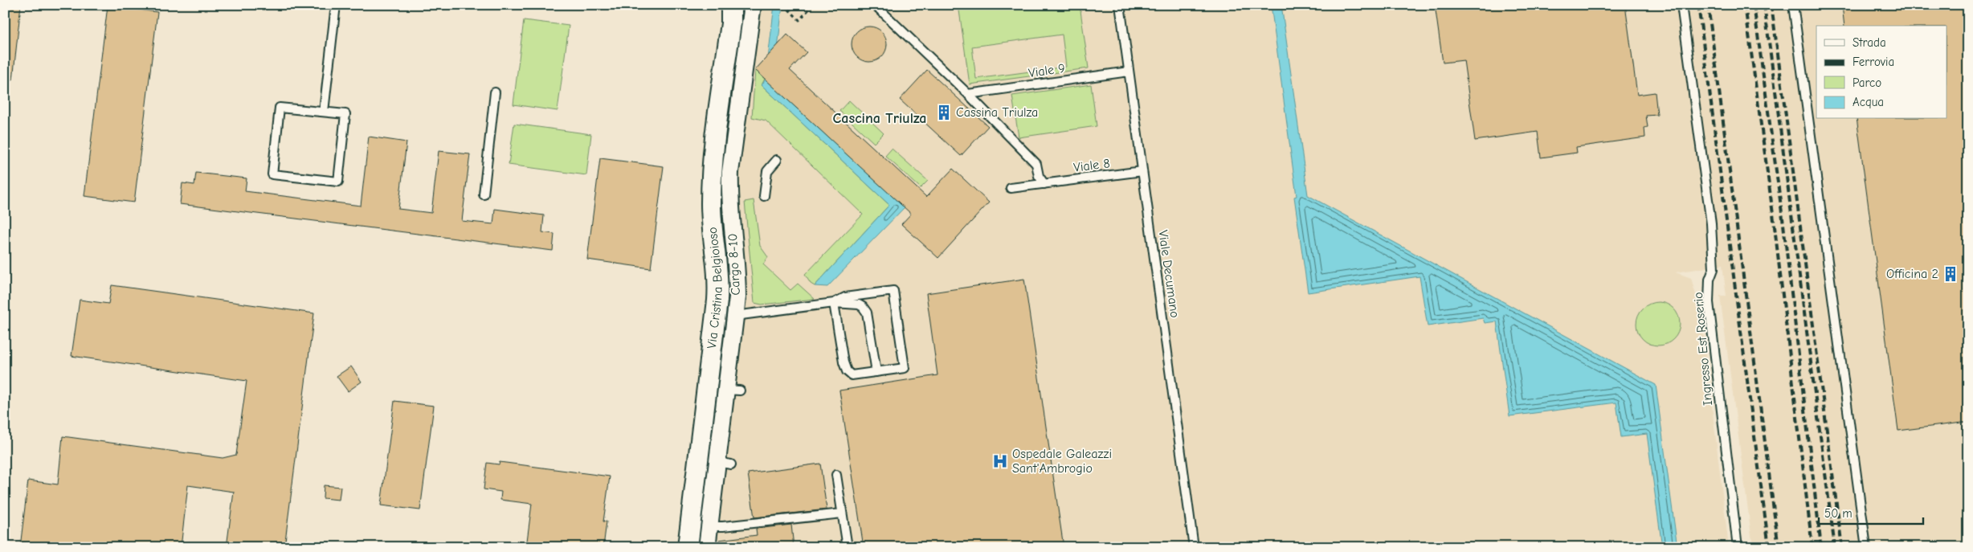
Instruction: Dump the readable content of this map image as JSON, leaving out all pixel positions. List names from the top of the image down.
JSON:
{
  "streets": {
    "street": ["Cargo 8-10", "Via Cristina Belgioioso"],
    "lane": [
      "Viale 9",
      "Viale 8",
      "Viale Decumano",
      "Ingresso Est Roserio"
    ]
  },
  "crossings": [
    ["Viale 9", "Viale Decumano"],
    ["Viale 8", "Viale Decumano"]
  ],
  "districts": ["Cascina Triulza"],
  "places": {
    "building": ["Cassina Triulza", "Officina 2"],
    "hospital": ["Ospedale Galeazzi Sant'Ambrogio"]
  },
  "legend": [
    "Strada",
    "Ferrovia",
    "Parco",
    "Acqua"
  ],
  "scale_bar": "50 m"
}
